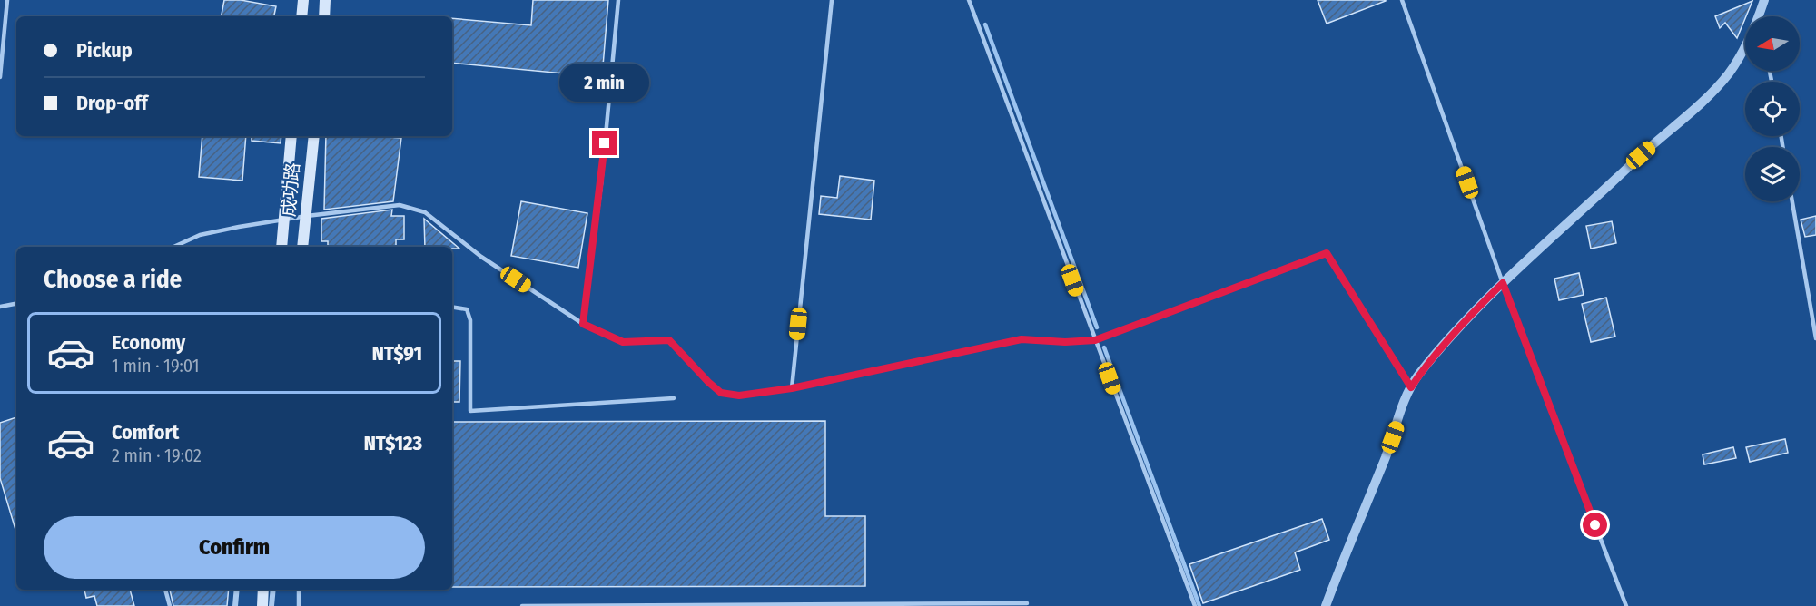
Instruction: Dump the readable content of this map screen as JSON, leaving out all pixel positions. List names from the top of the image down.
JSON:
{
  "streets": {
    "main road": ["成功路"]
  },
  "north": "left",
  "page": {
    "banner": ["Pickup", "Drop-off"],
    "bubble": "2 min",
    "heading": "Choose a ride",
    "list": [
      {
        "name": "Economy",
        "note": "1 min · 19:01",
        "value": "NT$91"
      },
      {
        "name": "Comfort",
        "note": "2 min · 19:02",
        "value": "NT$123"
      }
    ],
    "buttons": "Confirm"
  }
}
